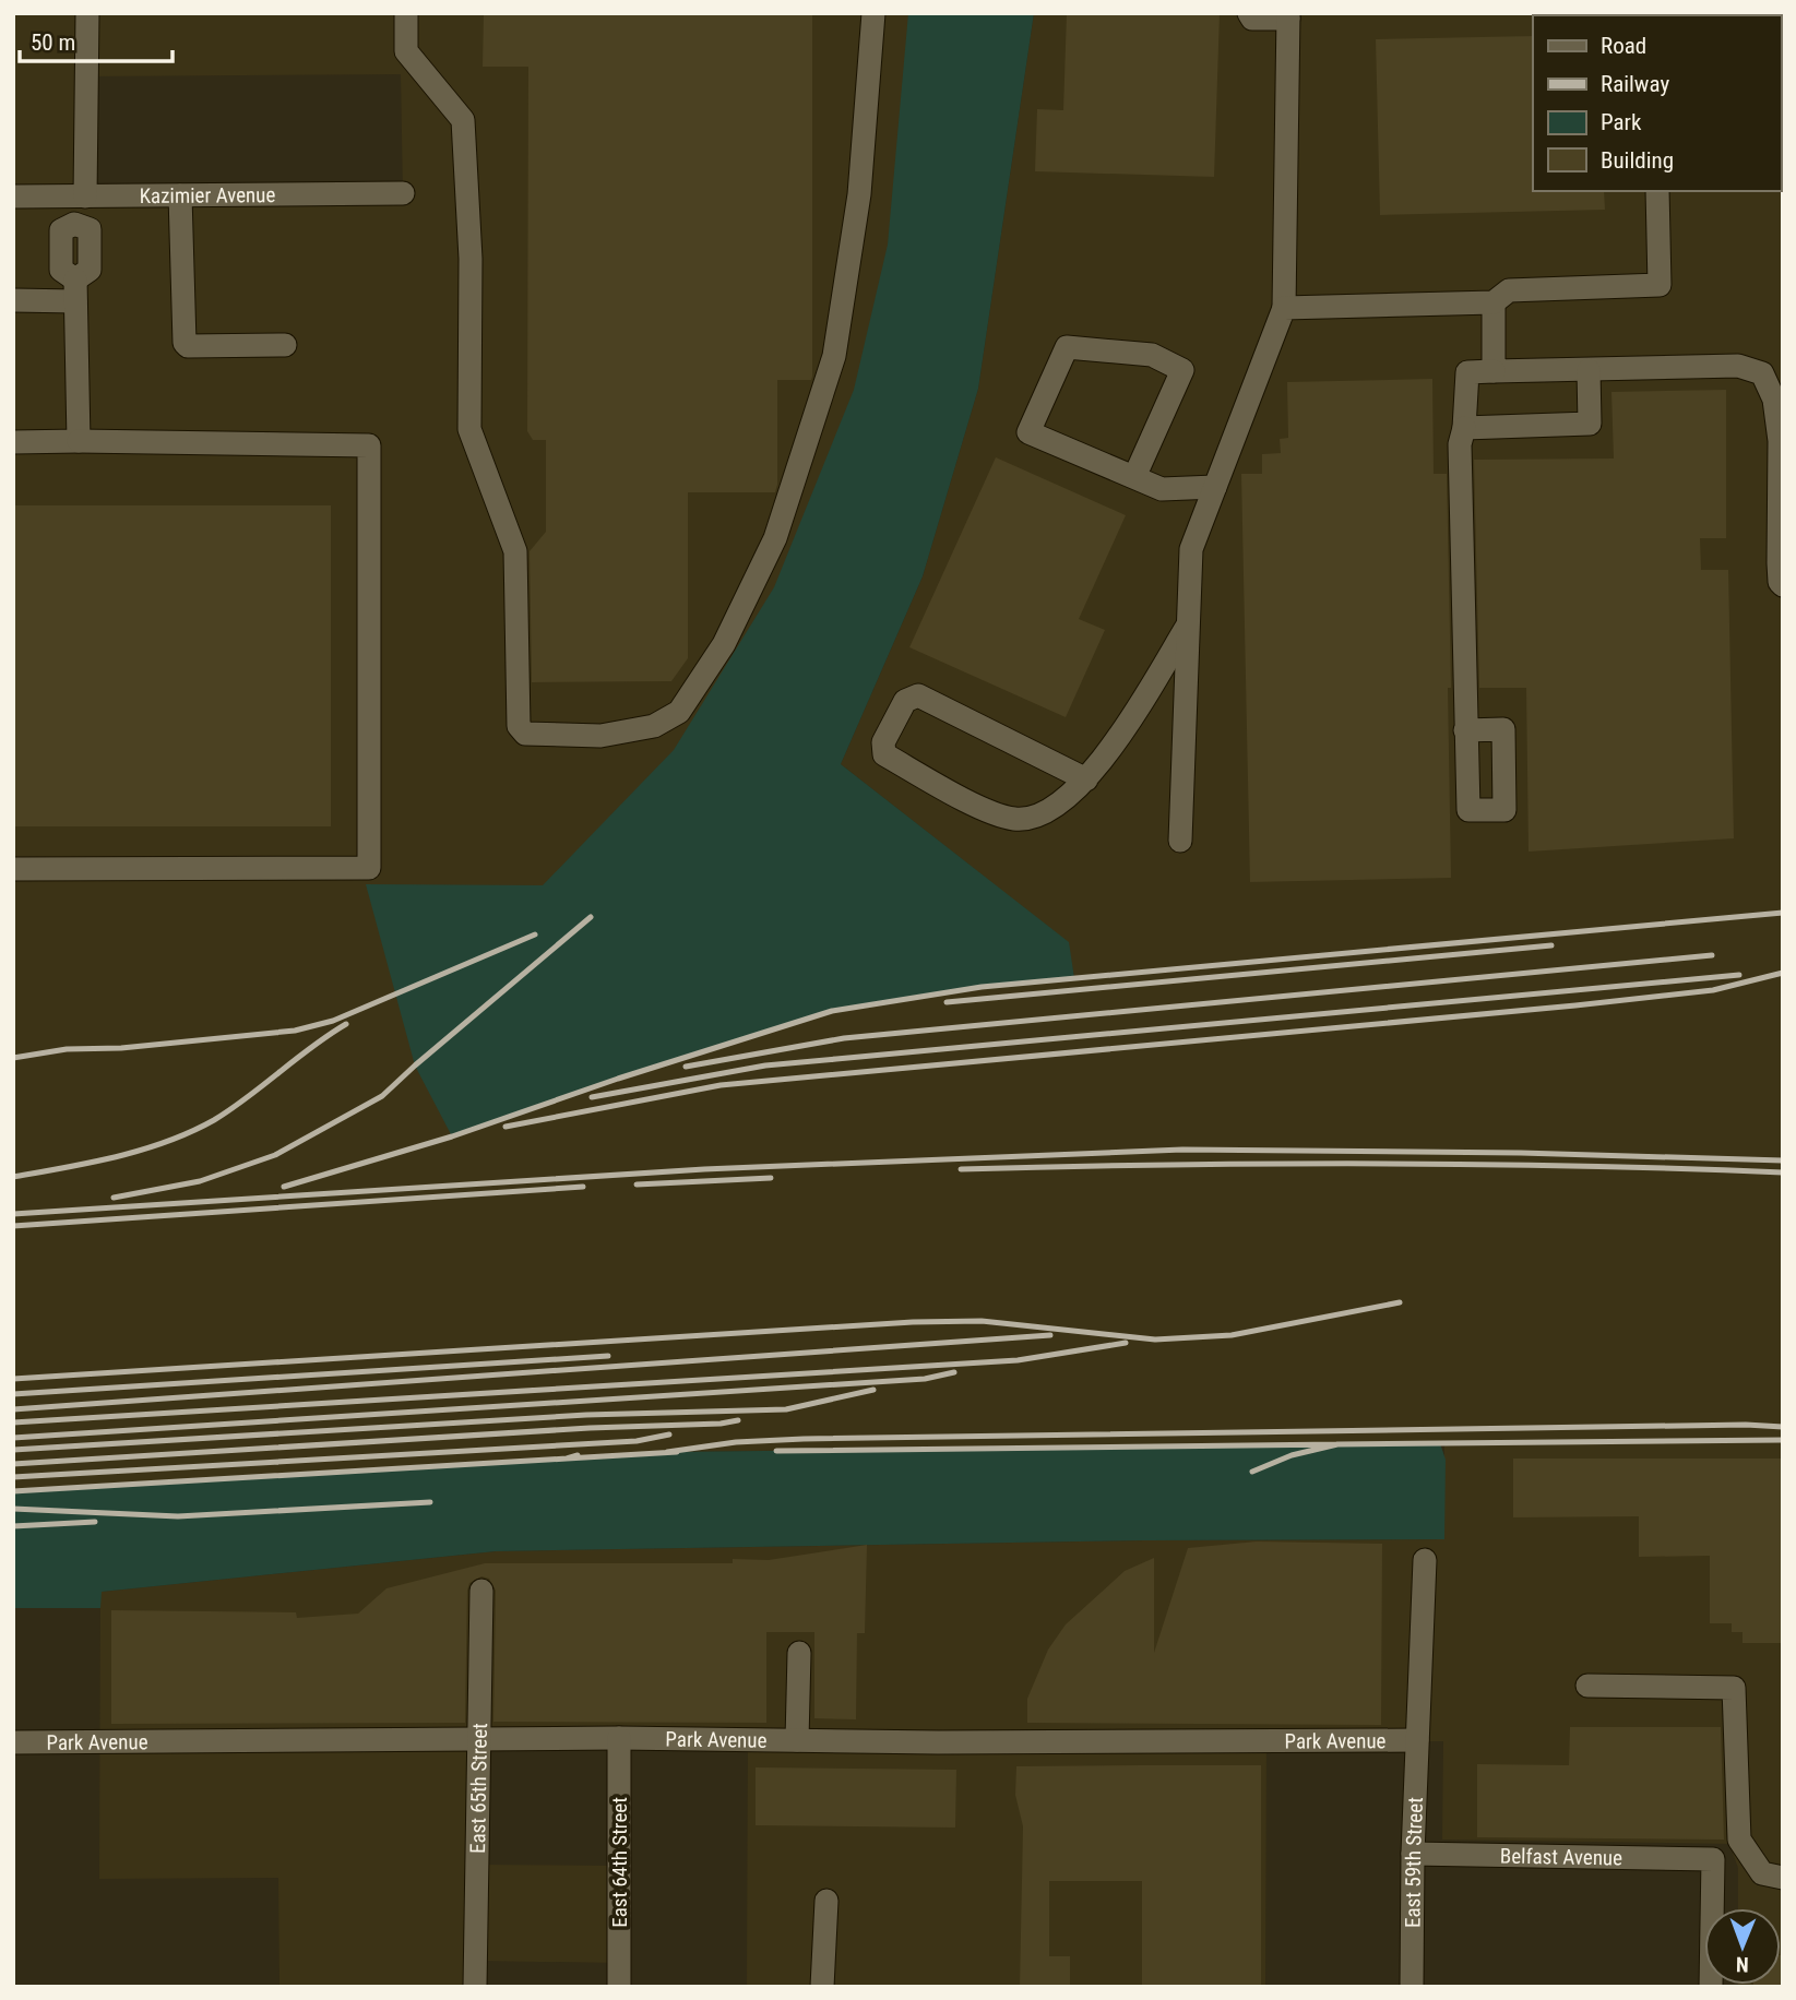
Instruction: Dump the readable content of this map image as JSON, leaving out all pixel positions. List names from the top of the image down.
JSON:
{
  "streets": {
    "street": [
      "Kazimier Avenue",
      "Park Avenue",
      "East 65th Street",
      "Belfast Avenue",
      "East 64th Street",
      "East 59th Street"
    ]
  },
  "crossings": [
    ["Park Avenue", "East 65th Street"],
    ["Park Avenue", "East 64th Street"],
    ["Park Avenue", "East 59th Street"],
    ["Belfast Avenue", "East 59th Street"]
  ],
  "legend": [
    "Road",
    "Railway",
    "Park",
    "Building"
  ],
  "scale_bar": "50 m",
  "north": "bottom"
}
